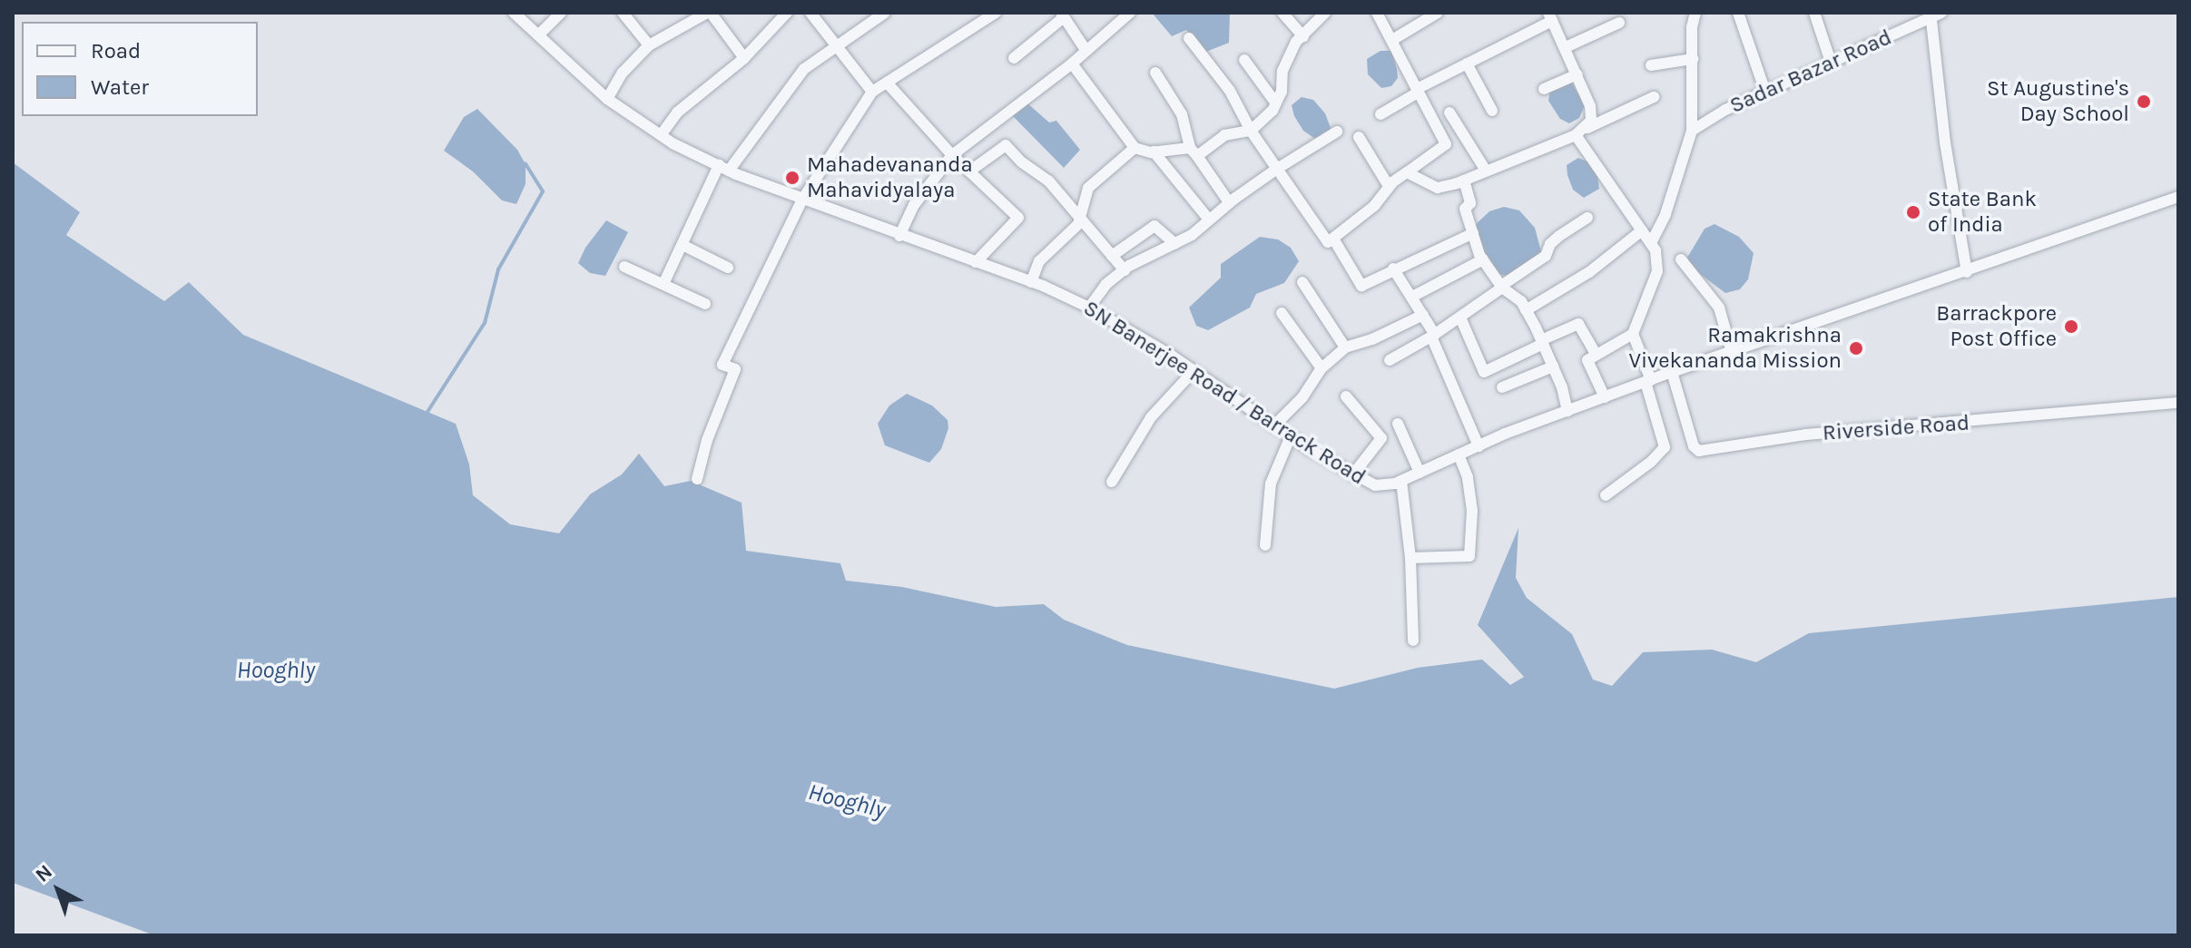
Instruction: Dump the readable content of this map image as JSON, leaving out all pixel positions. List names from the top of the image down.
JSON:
{
  "streets": {
    "street": ["Sadar Bazar Road", "SN Banerjee Road / Barrack Road", "Riverside Road"]
  },
  "crossings": [
    ["Sadar Bazar Road", "SN Banerjee Road / Barrack Road"],
    ["SN Banerjee Road / Barrack Road", "Riverside Road"]
  ],
  "water": ["Hooghly"],
  "places": [
    "St Augustine's Day School",
    "Mahadevananda Mahavidyalaya",
    "State Bank of India",
    "Barrackpore Post Office",
    "Ramakrishna Vivekananda Mission"
  ],
  "legend": ["Road", "Water"],
  "north": "top left"
}
